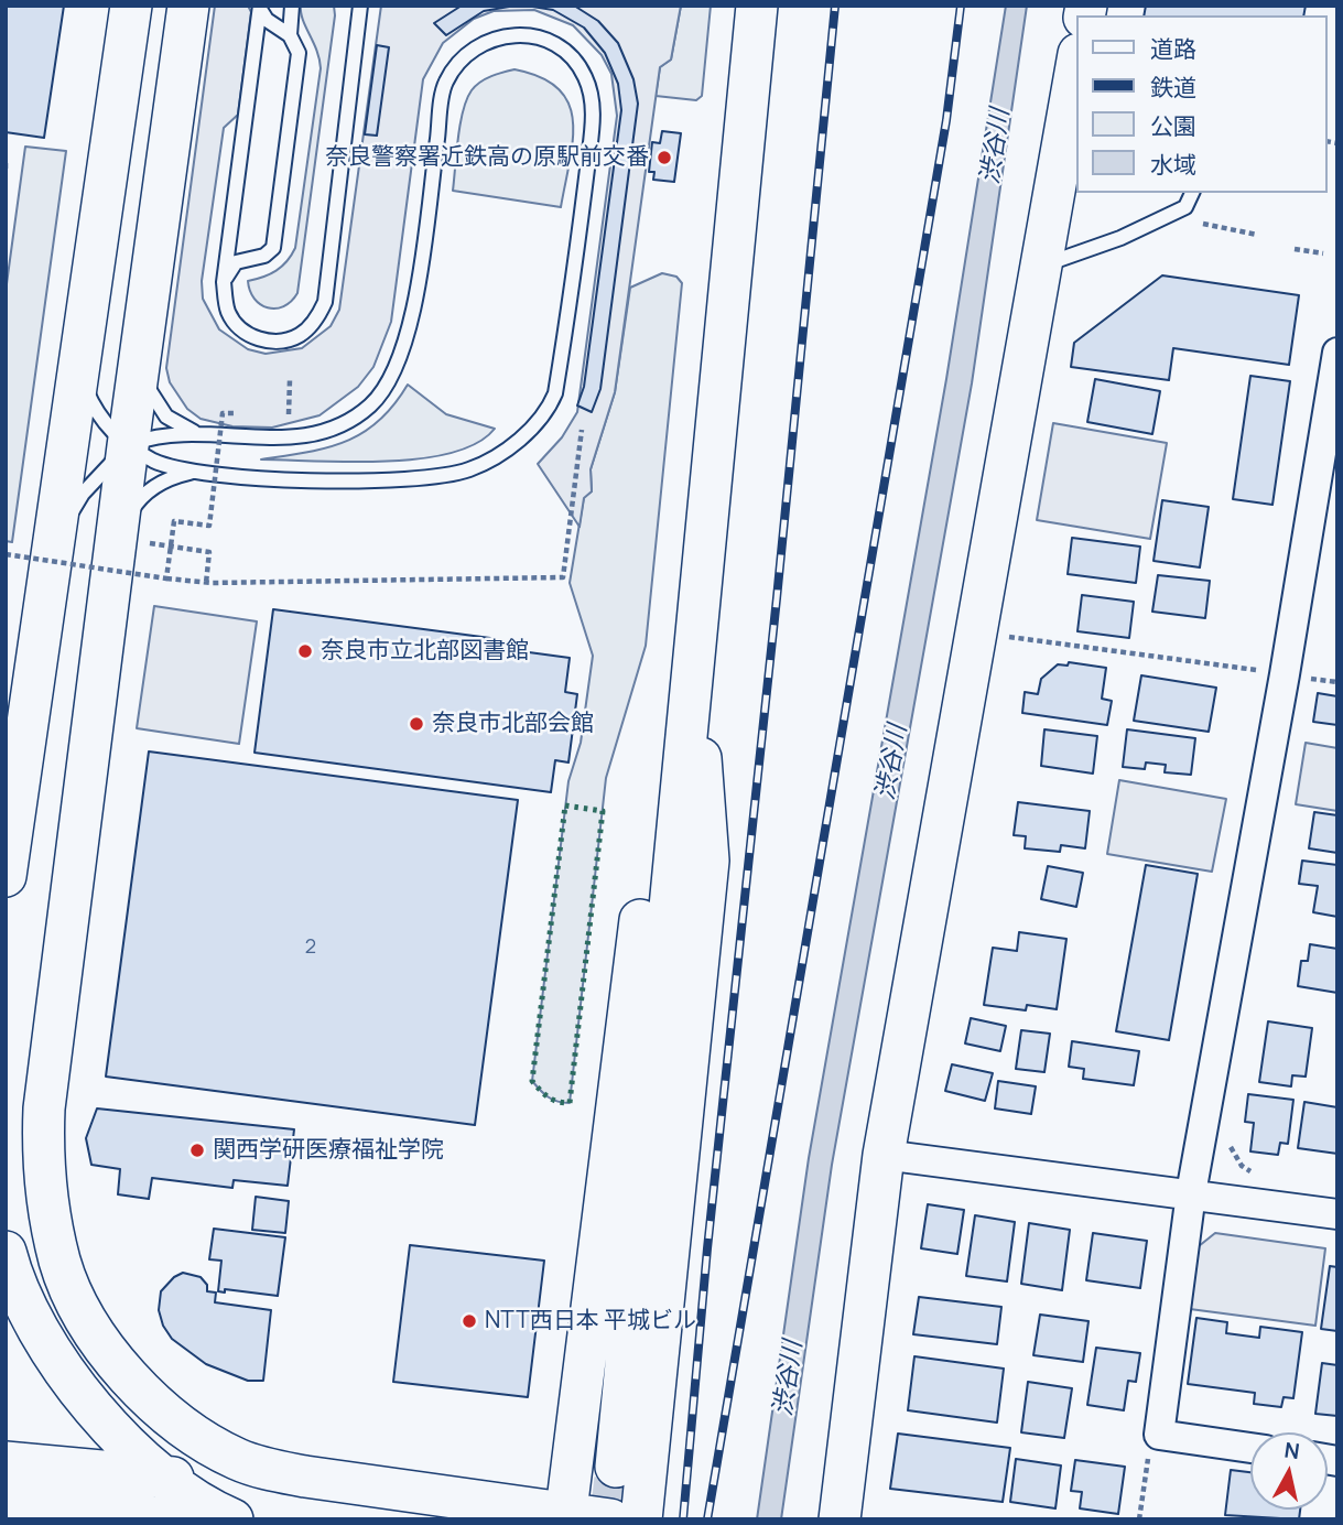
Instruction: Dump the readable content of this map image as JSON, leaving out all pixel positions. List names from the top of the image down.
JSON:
{
  "water": ["渋谷川"],
  "places": [
    "奈良警察署近鉄高の原駅前交番",
    "奈良市立北部図書館",
    "奈良市北部会館",
    "関西学研医療福祉学院",
    "NTT西日本 平城ビル"
  ],
  "house_numbers": ["2"],
  "legend": [
    "道路",
    "鉄道",
    "公園",
    "水域"
  ],
  "north": "top"
}
